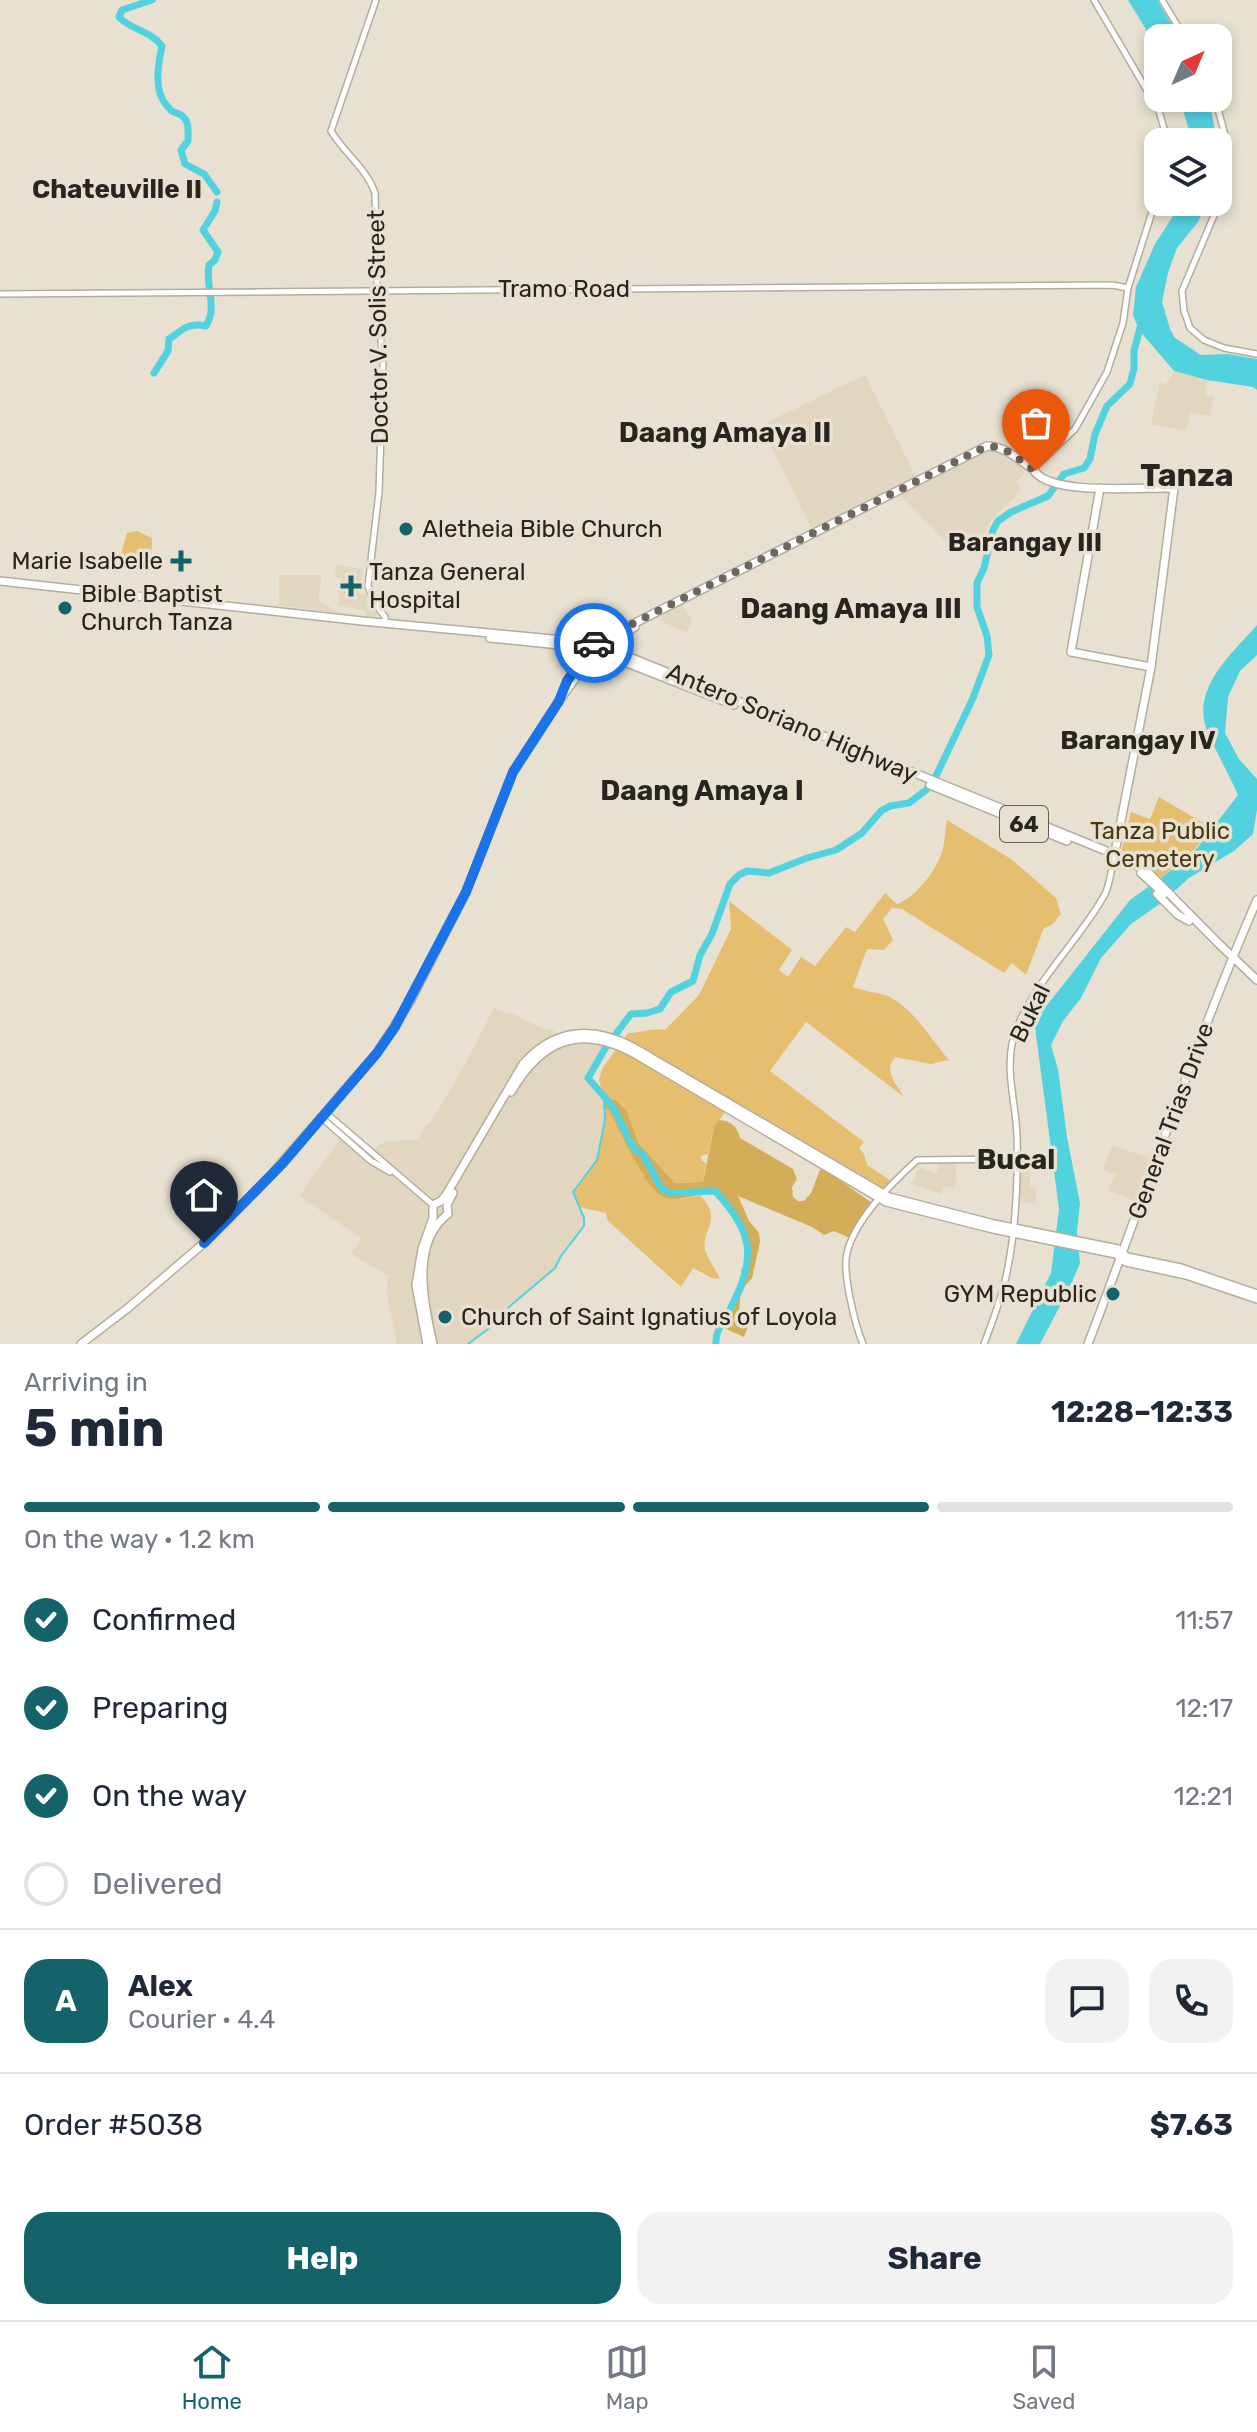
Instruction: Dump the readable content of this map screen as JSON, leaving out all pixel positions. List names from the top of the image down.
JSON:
{
  "streets": {
    "main road": ["Antero Soriano Highway", "64", "General Trias Drive"],
    "street": ["Tramo Road", "Doctor V. Solis Street", "Bukal"]
  },
  "crossings": [
    ["Tramo Road", "Doctor V. Solis Street"],
    ["Doctor V. Solis Street", "Antero Soriano Highway"],
    ["Antero Soriano Highway", "Bukal"],
    ["Antero Soriano Highway", "General Trias Drive"]
  ],
  "districts": [
    "Chateuville II",
    "Daang Amaya II",
    "Tanza",
    "Barangay III",
    "Daang Amaya III",
    "Barangay IV",
    "Daang Amaya I",
    "Bucal"
  ],
  "parks": ["Tanza Public Cemetery"],
  "places": {
    "other": [
      "Aletheia Bible Church",
      "Bible Baptist Church Tanza",
      "GYM Republic",
      "Church of Saint Ignatius of Loyola"
    ],
    "health": ["Marie Isabelle", "Tanza General Hospital"]
  },
  "north": "top right",
  "page": {
    "heading": ["5 min", "Arriving in", "12:28–12:33"],
    "panel": [
      "Alex",
      "Courier · 4.4",
      "Order #5038",
      "$7.63"
    ],
    "bar": "On the way · 1.2 km",
    "list": [
      ["Confirmed", "11:57"],
      ["Preparing", "12:17"],
      ["On the way", "12:21"],
      "Delivered"
    ],
    "round": "A",
    "buttons": ["Help", "Share"],
    "tabs": ["Home", "Map", "Saved"]
  }
}
